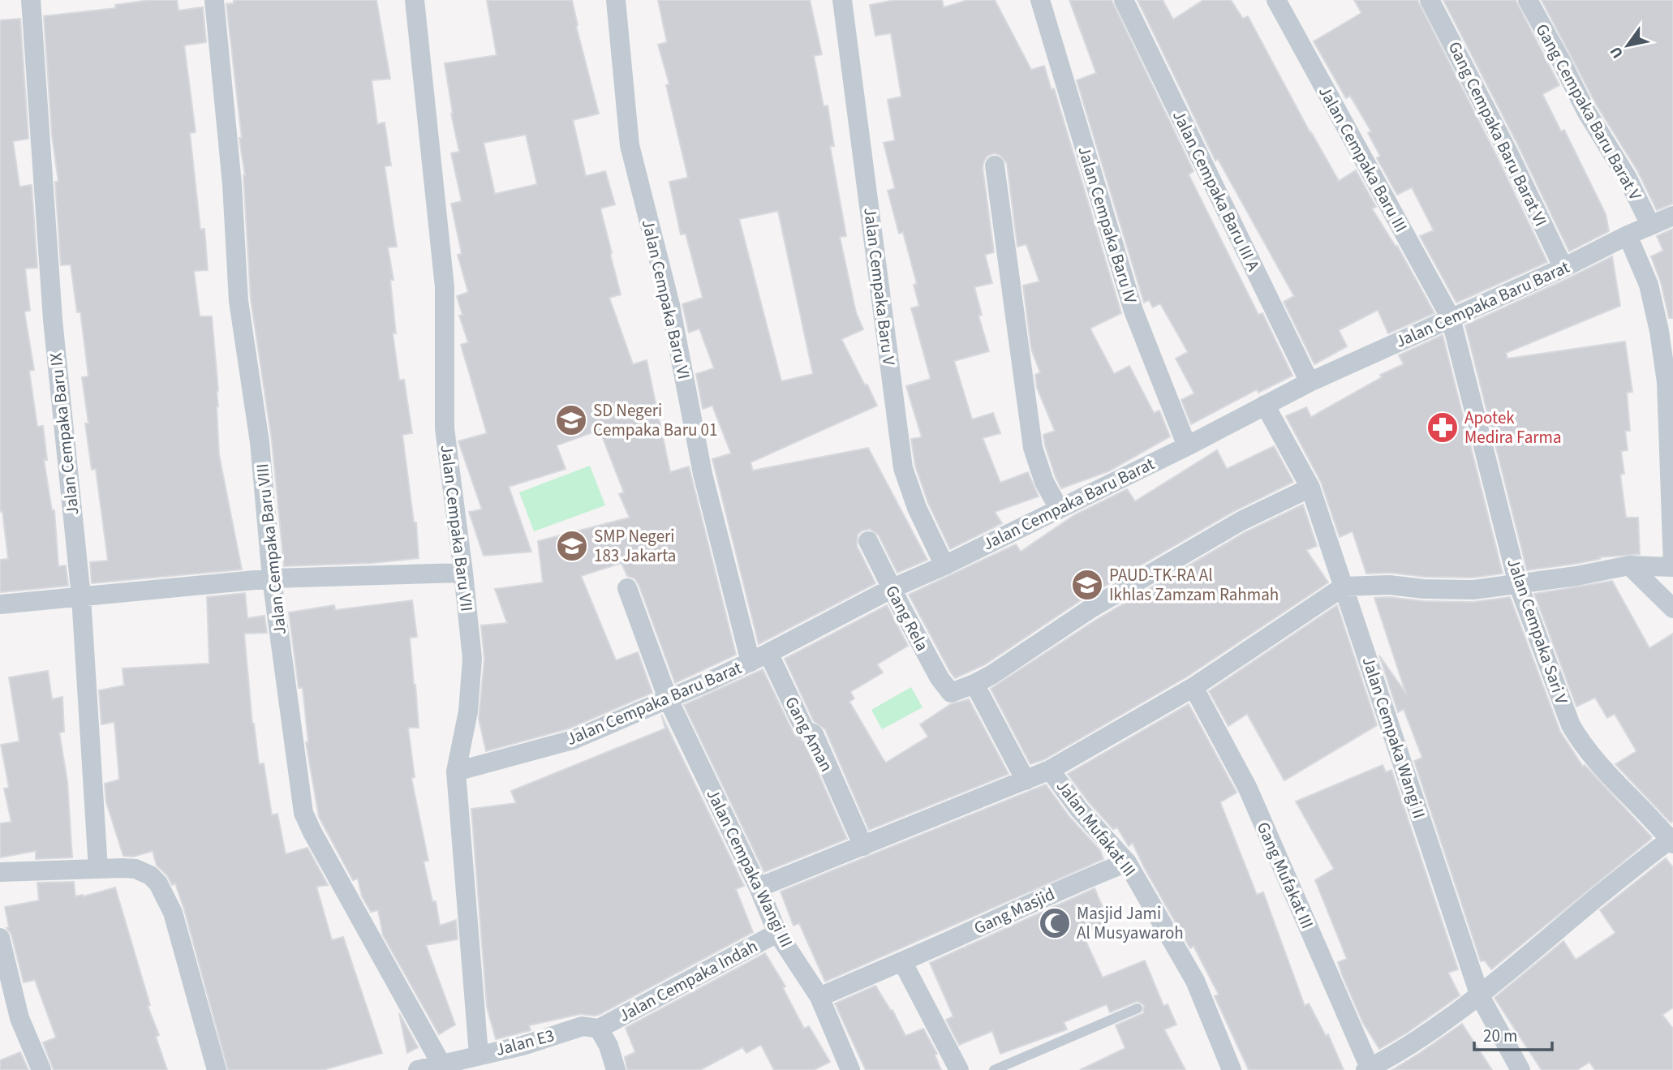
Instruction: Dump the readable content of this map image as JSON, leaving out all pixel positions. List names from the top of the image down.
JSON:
{
  "streets": {
    "street": [
      "Gang Cempaka Baru Barat V",
      "Gang Cempaka Baru Barat VI",
      "Jalan Cempaka Baru III",
      "Jalan Cempaka Baru III A",
      "Jalan Cempaka Baru IV",
      "Jalan Cempaka Baru V",
      "Jalan Cempaka Baru VI",
      "Jalan Cempaka Baru Barat",
      "Jalan Cempaka Baru IX",
      "Jalan Cempaka Baru VII",
      "Jalan Cempaka Baru VIII",
      "Gang Rela",
      "Jalan Cempaka Sari V",
      "Gang Aman",
      "Jalan Cempaka Wangi II",
      "Jalan Mufakat III",
      "Jalan Cempaka Wangi III",
      "Gang Mufakat III",
      "Gang Masjid",
      "Jalan Cempaka Indah",
      "Jalan E3"
    ]
  },
  "crossings": [
    ["Gang Cempaka Baru Barat V", "Jalan Cempaka Baru Barat"],
    ["Gang Cempaka Baru Barat VI", "Jalan Cempaka Baru Barat"],
    ["Jalan Cempaka Baru III", "Jalan Cempaka Baru Barat"],
    ["Jalan Cempaka Baru III", "Jalan Cempaka Sari V"],
    ["Jalan Cempaka Baru III A", "Jalan Cempaka Baru Barat"],
    ["Jalan Cempaka Baru IV", "Jalan Cempaka Baru Barat"],
    ["Jalan Cempaka Baru V", "Jalan Cempaka Baru Barat"],
    ["Jalan Cempaka Baru VI", "Jalan Cempaka Baru Barat"],
    ["Jalan Cempaka Baru Barat", "Jalan Cempaka Baru VII"],
    ["Jalan Cempaka Baru Barat", "Gang Rela"],
    ["Jalan Cempaka Baru Barat", "Jalan Cempaka Sari V"],
    ["Jalan Cempaka Baru Barat", "Gang Aman"],
    ["Jalan Cempaka Baru Barat", "Jalan Cempaka Wangi II"],
    ["Jalan Cempaka Baru Barat", "Jalan Cempaka Wangi III"],
    ["Jalan Cempaka Baru VII", "Jalan E3"],
    ["Jalan Cempaka Baru VIII", "Jalan E3"],
    ["Jalan Mufakat III", "Gang Masjid"],
    ["Jalan Cempaka Wangi III", "Jalan Cempaka Indah"],
    ["Jalan Cempaka Indah", "Jalan E3"]
  ],
  "places": {
    "school or university": ["SD Negeri Cempaka Baru 01", "SMP Negeri 183 Jakarta", "PAUD-TK-RA Al Ikhlas Zamzam Rahmah"],
    "pharmacy": ["Apotek Medira Farma"],
    "mosque": ["Masjid Jami Al Musyawaroh"]
  },
  "scale_bar": "20 m",
  "north": "bottom left"
}
